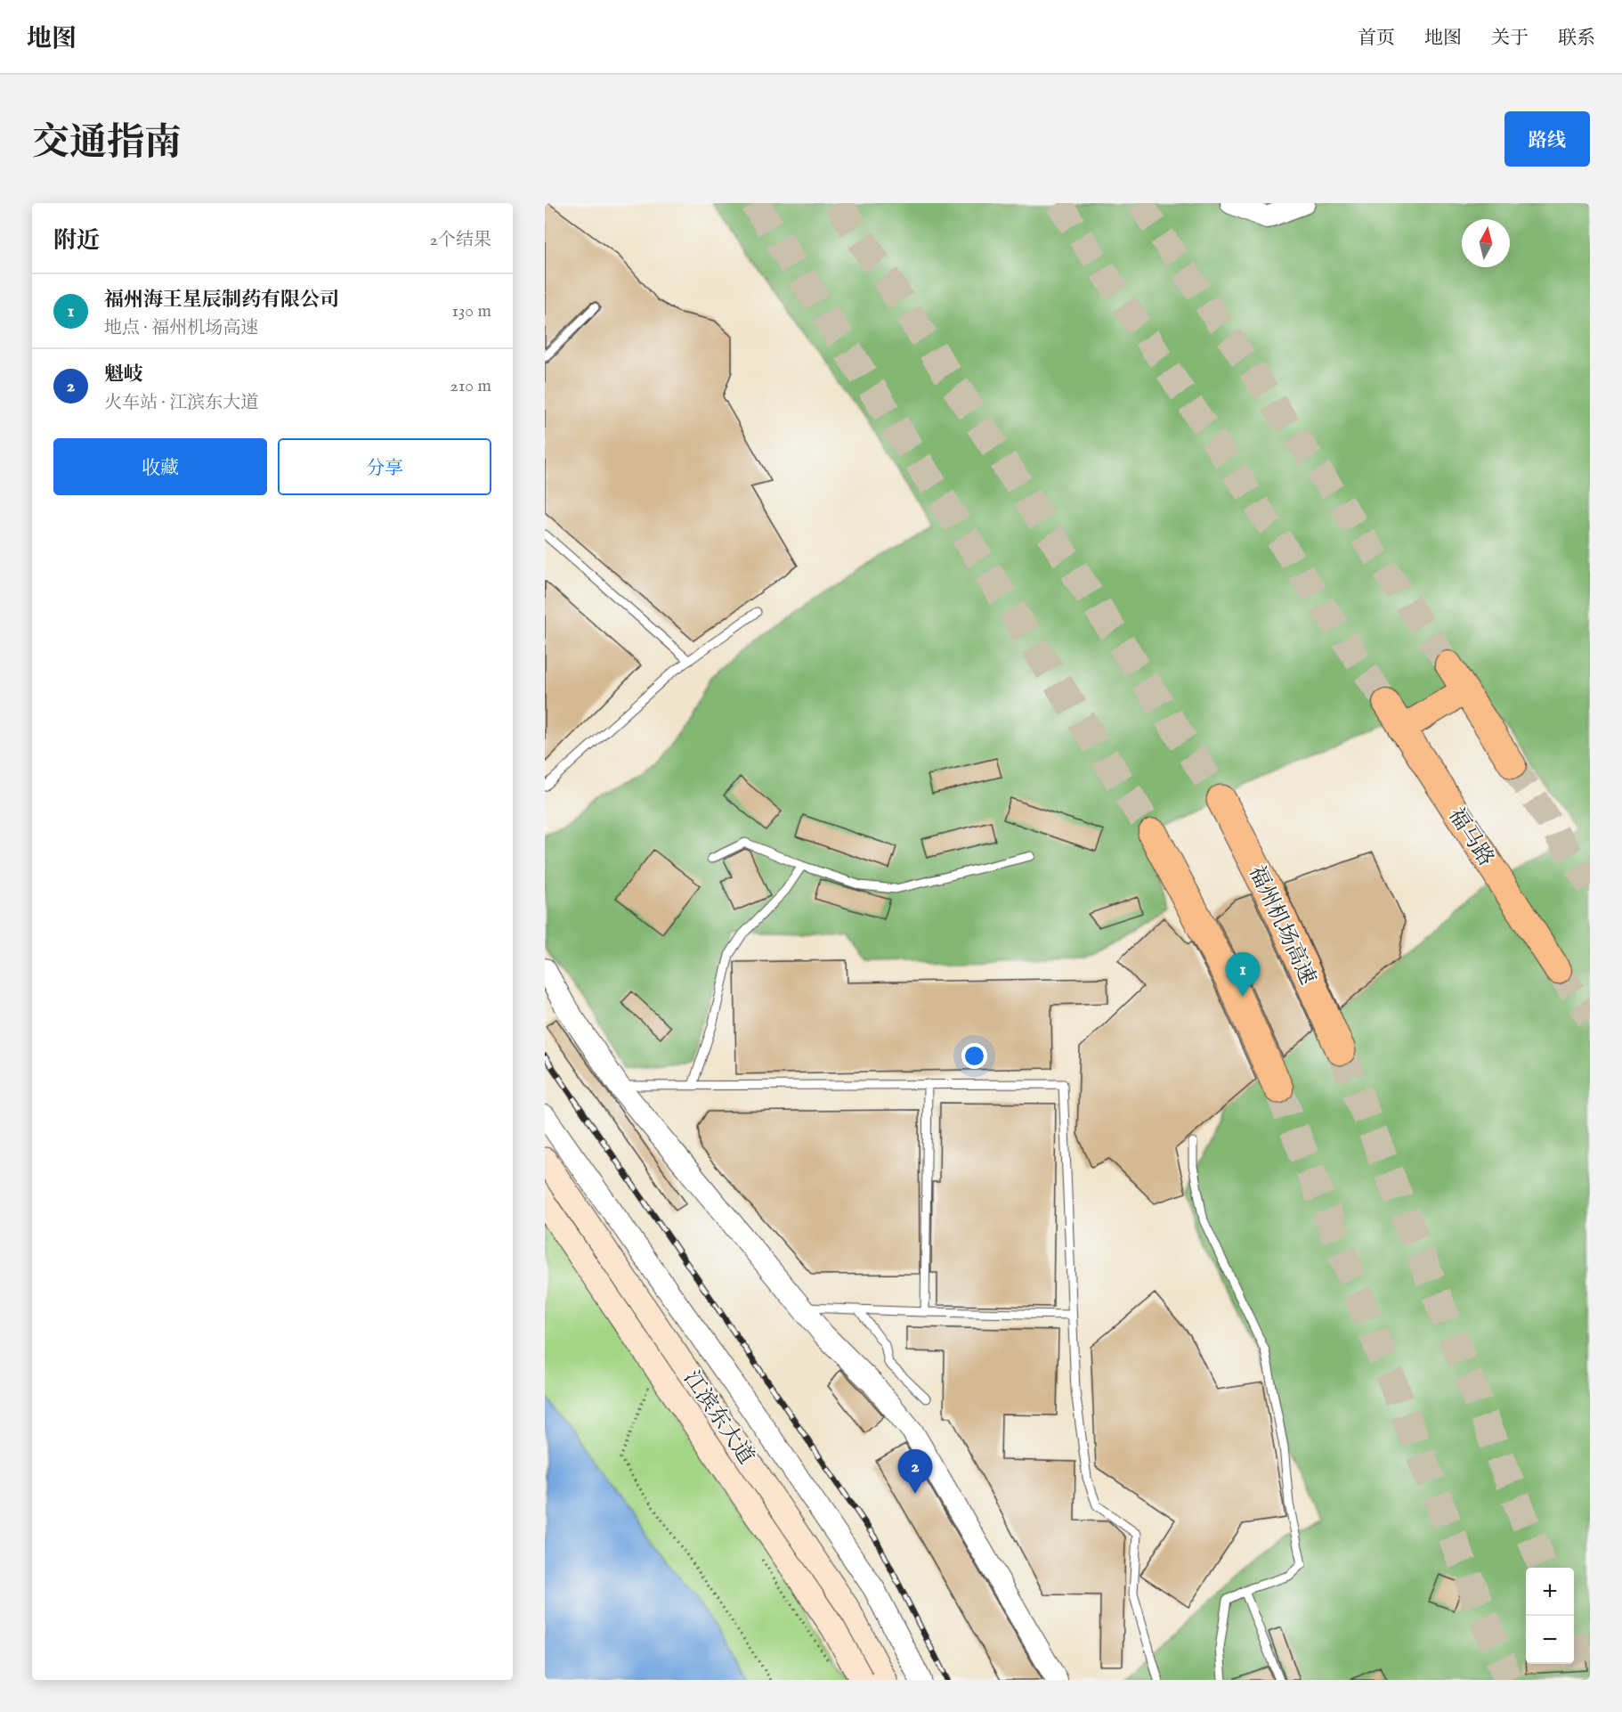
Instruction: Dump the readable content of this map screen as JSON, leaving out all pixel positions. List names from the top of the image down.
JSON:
{
  "streets": {
    "highway": ["福州机场高速"],
    "main road": ["福马路", "江滨东大道"]
  },
  "north": "top",
  "page": {
    "header": "地图",
    "nav": [
      "首页",
      "地图",
      "关于",
      "联系"
    ],
    "title": "交通指南",
    "buttons": [
      "路线",
      ["收藏", "分享"]
    ],
    "heading": ["附近", "2个结果"],
    "list": [
      {
        "mark": "1",
        "name": "福州海王星辰制药有限公司",
        "note": "地点 · 福州机场高速",
        "value": "130 m"
      },
      {
        "mark": "2",
        "name": "魁岐",
        "note": "火车站 · 江滨东大道",
        "value": "210 m"
      }
    ],
    "pins": ["1", "2"],
    "map_buttons": ["+", "−"]
  }
}
